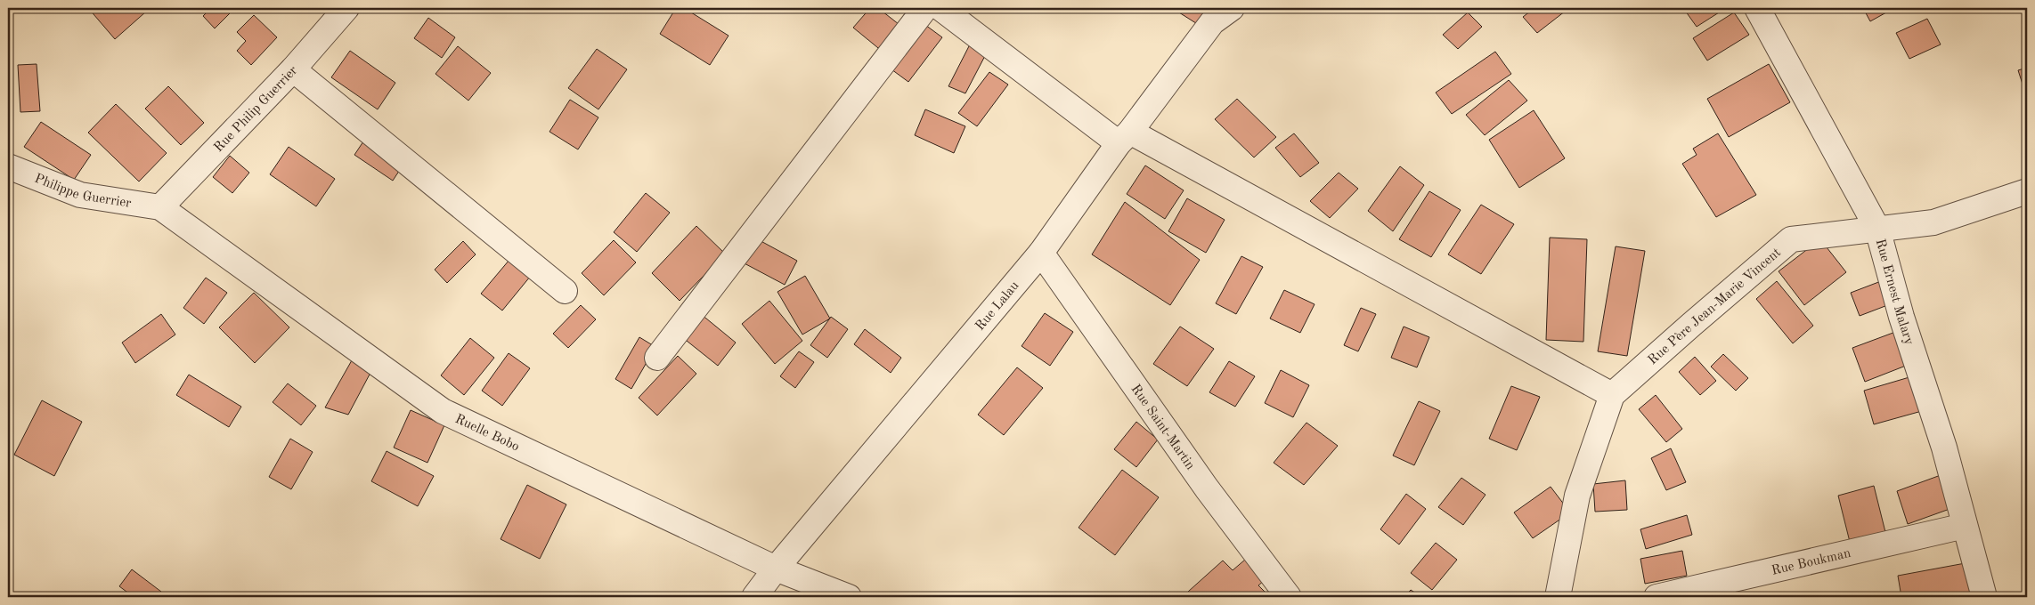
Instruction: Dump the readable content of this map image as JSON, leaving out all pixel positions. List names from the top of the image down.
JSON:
{
  "streets": {
    "street": [
      "Rue Philip Guerrier",
      "Philippe Guerrier",
      "Rue Ernest Malary",
      "Rue Lalau",
      "Rue Père Jean-Marie Vincent",
      "Rue Saint-Martin",
      "Ruelle Bobo",
      "Rue Boukman"
    ]
  },
  "crossings": [
    ["Rue Philip Guerrier", "Philippe Guerrier"],
    ["Rue Philip Guerrier", "Ruelle Bobo"],
    ["Philippe Guerrier", "Ruelle Bobo"],
    ["Rue Ernest Malary", "Rue Père Jean-Marie Vincent"],
    ["Rue Ernest Malary", "Rue Boukman"],
    ["Rue Lalau", "Rue Saint-Martin"],
    ["Rue Lalau", "Ruelle Bobo"]
  ]
}
